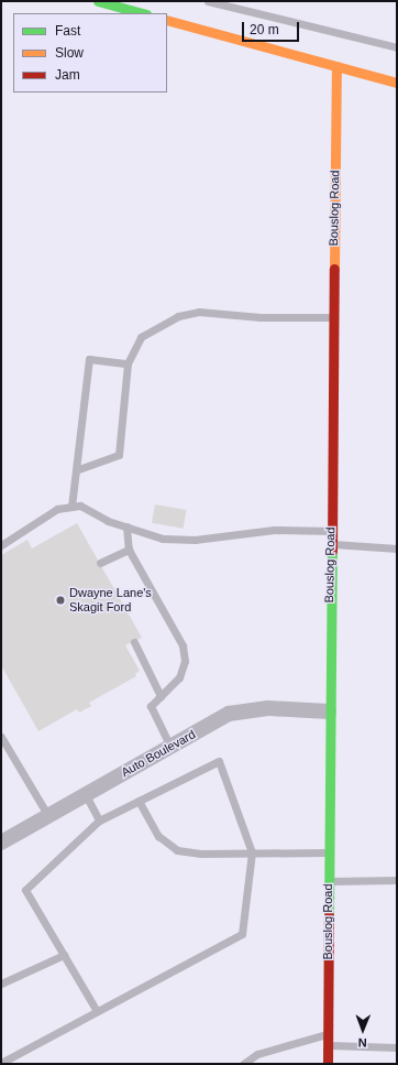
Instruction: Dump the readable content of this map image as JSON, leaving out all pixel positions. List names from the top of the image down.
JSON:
{
  "streets": {
    "street": ["Bouslog Road", "Auto Boulevard"]
  },
  "crossings": [
    ["Bouslog Road", "Auto Boulevard"]
  ],
  "places": ["Dwayne Lane's Skagit Ford"],
  "legend": ["Fast", "Slow", "Jam"],
  "scale_bar": "20 m",
  "north": "bottom"
}
